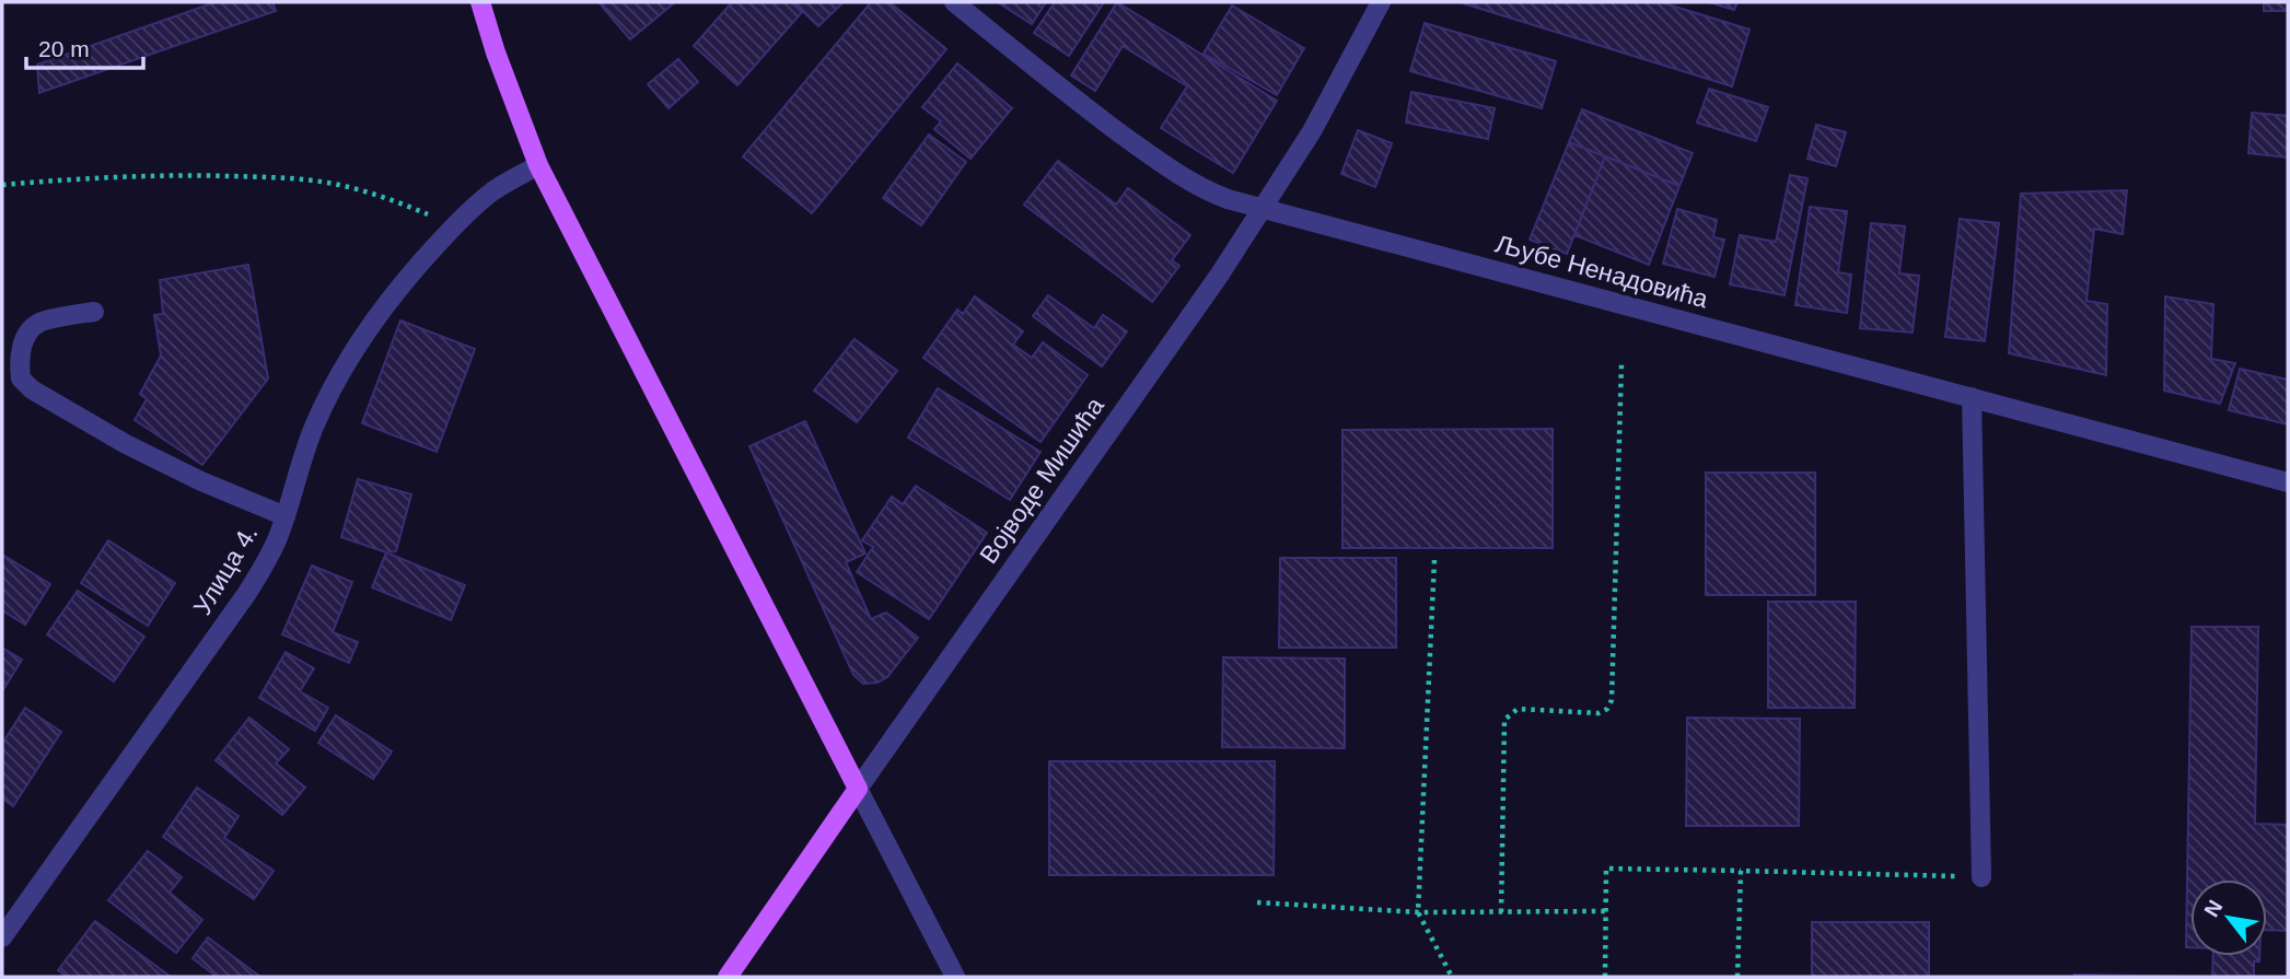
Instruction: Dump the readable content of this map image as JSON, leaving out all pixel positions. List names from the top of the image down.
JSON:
{
  "streets": {
    "main road": ["Војводе Мишића"],
    "street": ["Љубе Ненадовића", "Улица 4."]
  },
  "crossings": [
    ["Љубе Ненадовића", "Војводе Мишића"]
  ],
  "scale_bar": "20 m",
  "north": "top left"
}
